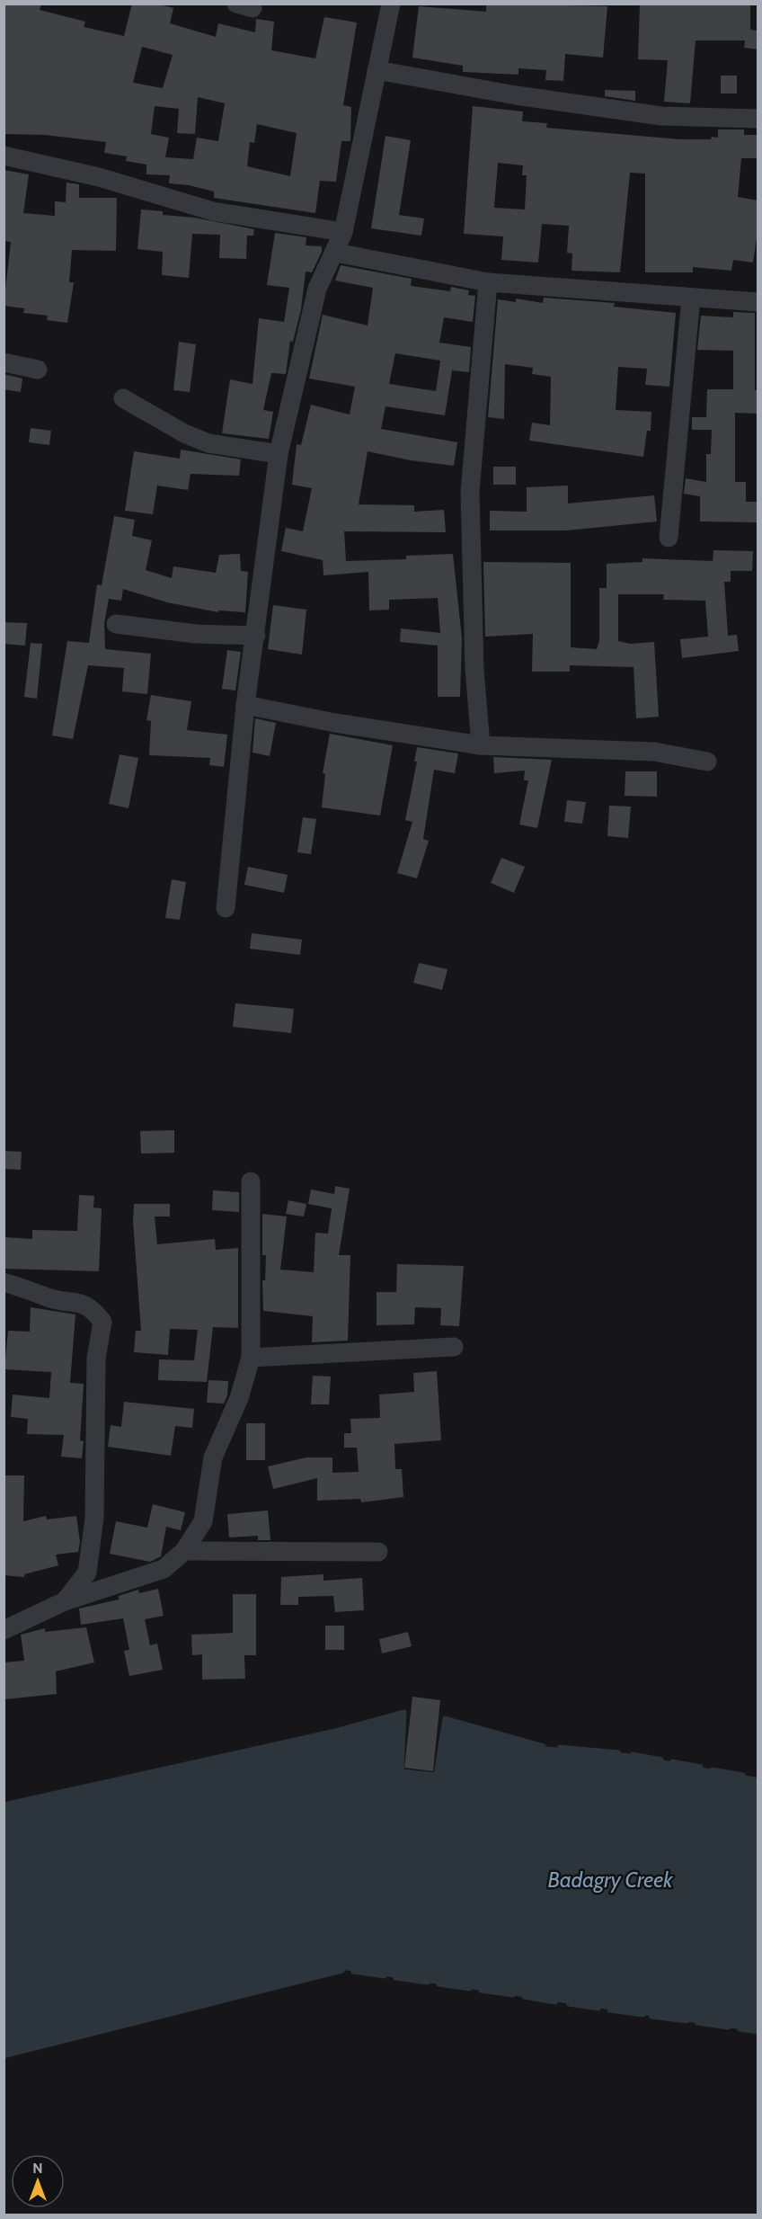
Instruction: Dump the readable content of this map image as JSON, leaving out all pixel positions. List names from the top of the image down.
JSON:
{
  "water": ["Badagry Creek"],
  "north": "top"
}
